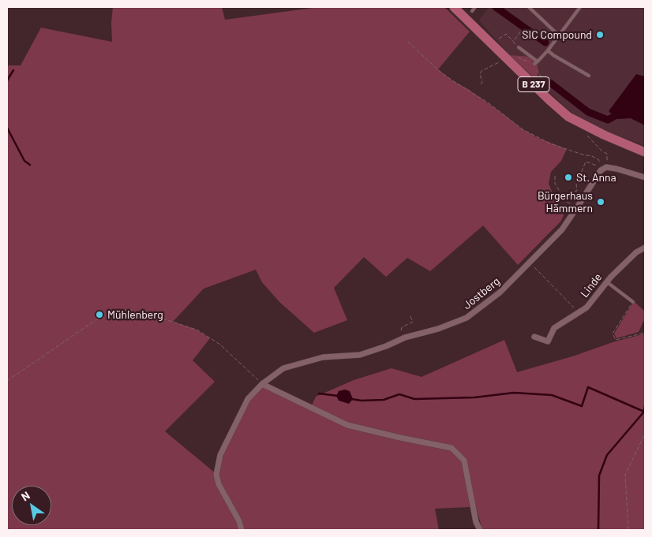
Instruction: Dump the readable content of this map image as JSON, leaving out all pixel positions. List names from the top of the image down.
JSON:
{
  "streets": {
    "main road": ["B 237"],
    "street": ["Linde", "Jostberg"]
  },
  "places": [
    "SIC Compound",
    "St. Anna",
    "Bürgerhaus Hämmern",
    "Mühlenberg"
  ],
  "north": "top left"
}
